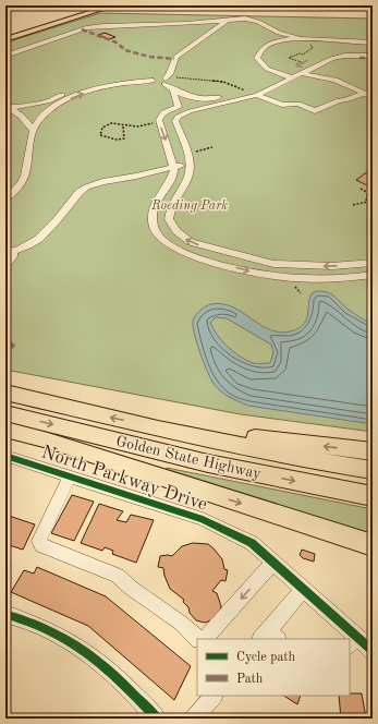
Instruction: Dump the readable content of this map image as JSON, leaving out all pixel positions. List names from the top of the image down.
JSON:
{
  "streets": {
    "highway": ["Golden State Highway"],
    "street": ["North Parkway Drive"]
  },
  "parks": ["Roeding Park"],
  "legend": ["Cycle path", "Path"]
}
